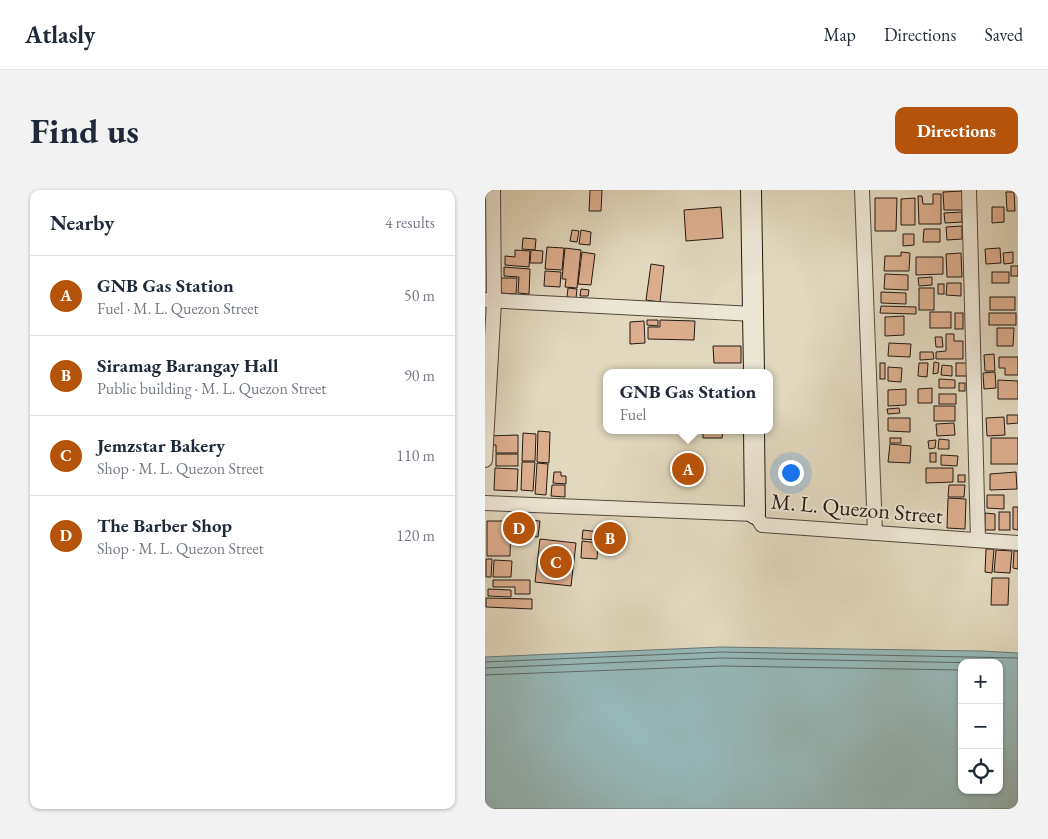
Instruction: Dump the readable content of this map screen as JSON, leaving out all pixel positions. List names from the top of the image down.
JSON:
{
  "streets": {
    "street": ["M. L. Quezon Street"]
  },
  "page": {
    "header": "Atlasly",
    "nav": ["Map", "Directions", "Saved"],
    "buttons": "Directions",
    "title": "Find us",
    "heading": ["Nearby", "4 results"],
    "list": [
      {
        "mark": "A",
        "name": "GNB Gas Station",
        "note": "Fuel · M. L. Quezon Street",
        "value": "50 m"
      },
      {
        "mark": "B",
        "name": "Siramag Barangay Hall",
        "note": "Public building · M. L. Quezon Street",
        "value": "90 m"
      },
      {
        "mark": "C",
        "name": "Jemzstar Bakery",
        "note": "Shop · M. L. Quezon Street",
        "value": "110 m"
      },
      {
        "mark": "D",
        "name": "The Barber Shop",
        "note": "Shop · M. L. Quezon Street",
        "value": "120 m"
      }
    ],
    "popup": ["GNB Gas Station", "Fuel"],
    "pins": [
      "A",
      "D",
      "B",
      "C"
    ],
    "map_buttons": ["+", "−"]
  }
}
